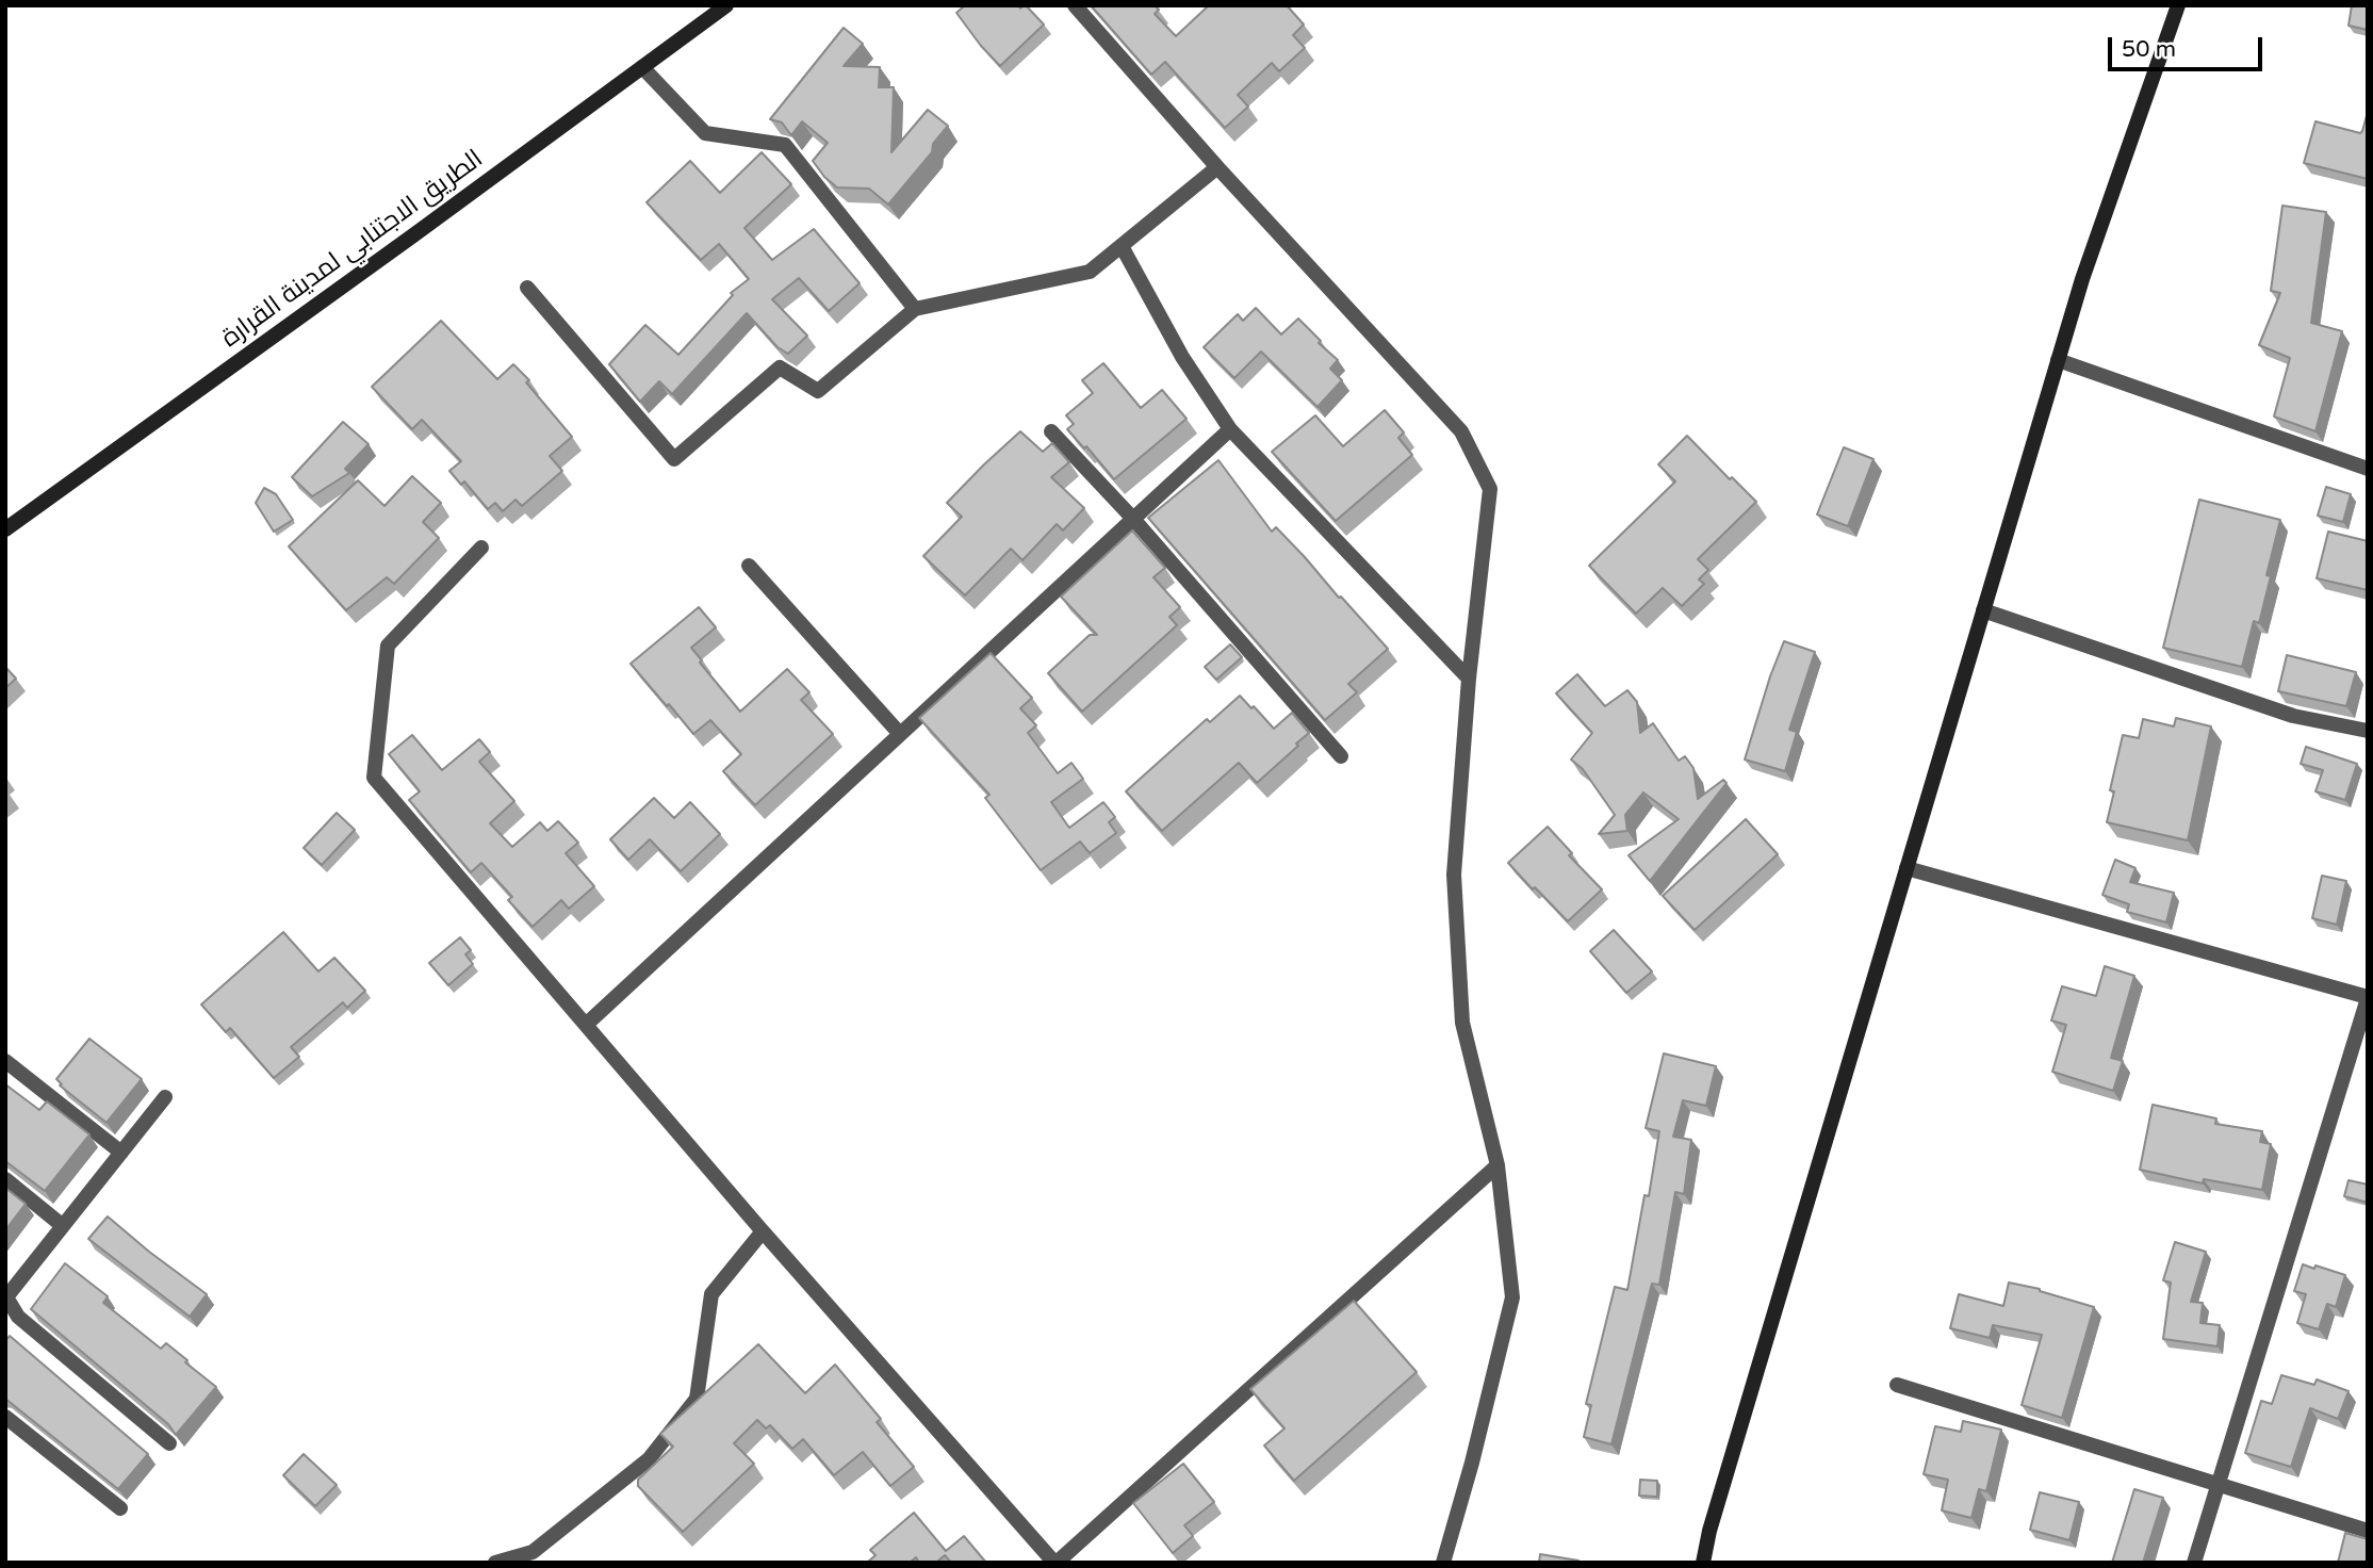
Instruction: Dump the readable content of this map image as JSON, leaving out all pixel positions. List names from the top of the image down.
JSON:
{
  "streets": {
    "main road": ["الطريق الاجتنابي لمدينة القرارة"]
  },
  "scale_bar": "50 m"
}
